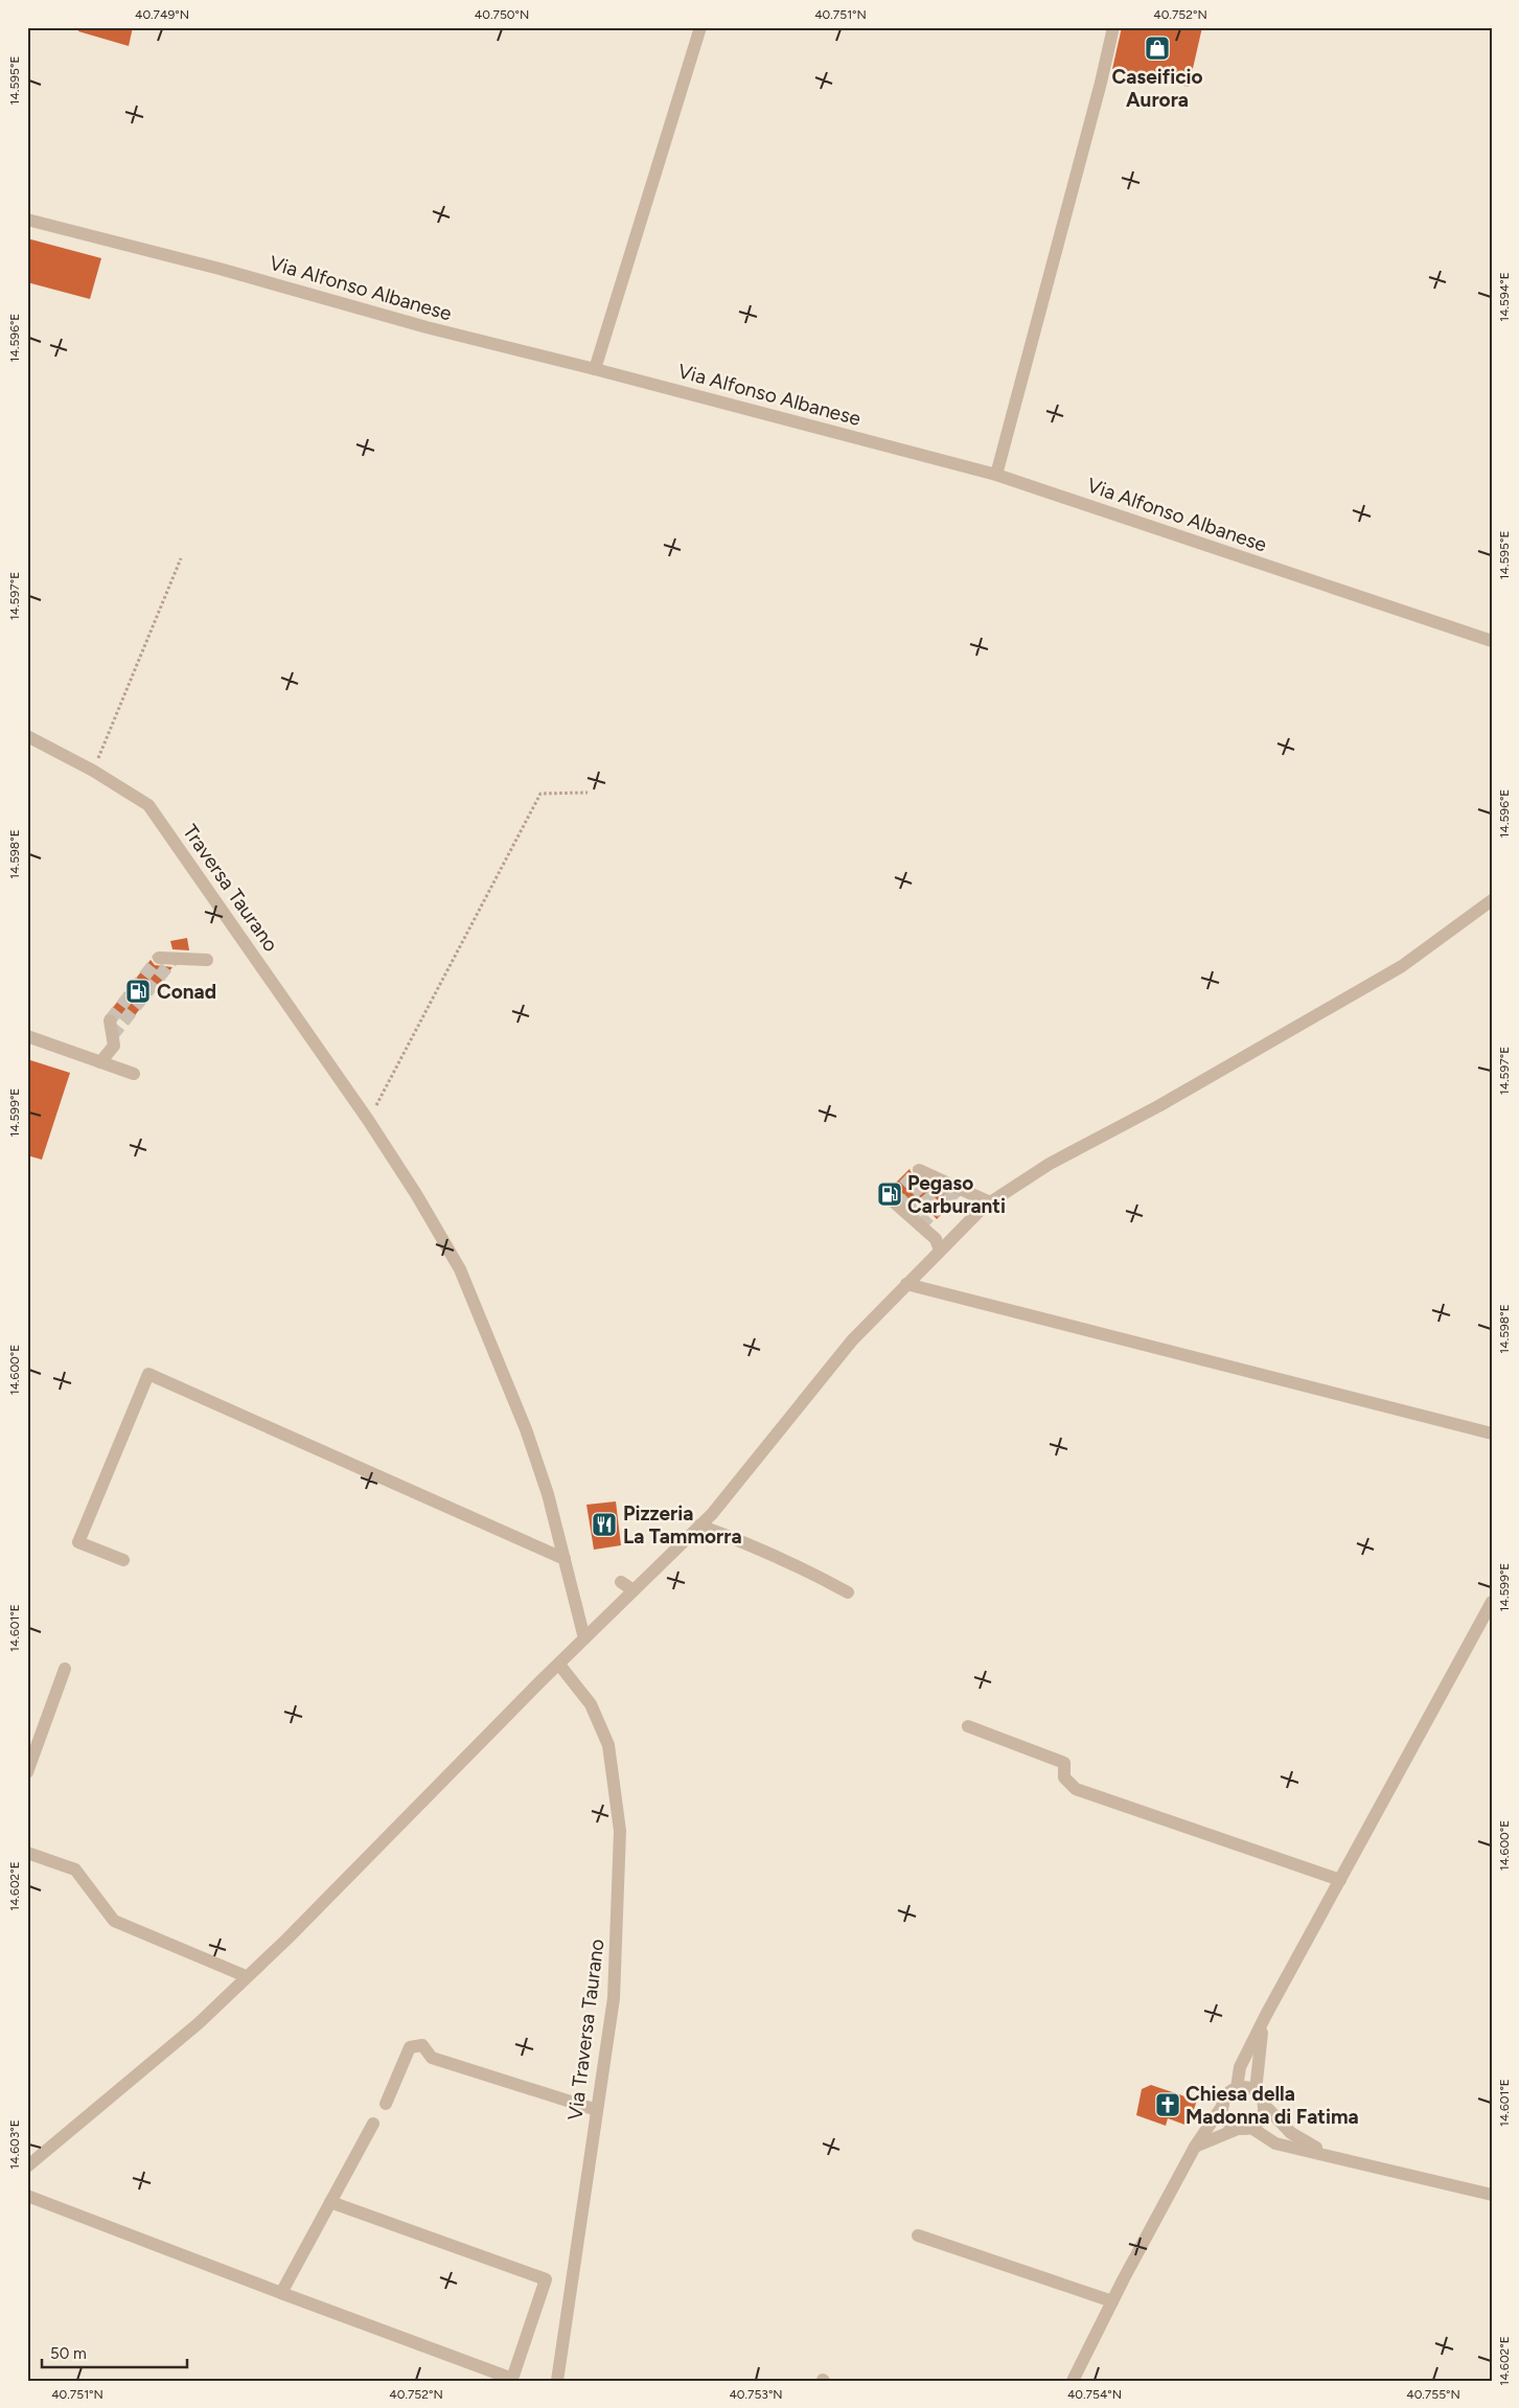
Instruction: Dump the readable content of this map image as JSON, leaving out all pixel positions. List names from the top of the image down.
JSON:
{
  "streets": {
    "street": ["Via Alfonso Albanese", "Traversa Taurano", "Via Traversa Taurano"]
  },
  "places": {
    "shop": ["Caseificio Aurora"],
    "fuel station": ["Conad", "Pegaso Carburanti"],
    "restaurant": ["Pizzeria La Tammorra"],
    "church": ["Chiesa della Madonna di Fatima"]
  },
  "scale_bar": "50 m",
  "coordinates": [
    "40.749°N",
    "40.750°N",
    "40.751°N",
    "40.752°N",
    "14.595°E",
    "14.594°E",
    "14.596°E",
    "14.597°E",
    "14.598°E",
    "14.599°E",
    "14.600°E",
    "14.601°E",
    "14.602°E",
    "14.603°E",
    "40.753°N",
    "40.754°N",
    "40.755°N"
  ]
}
